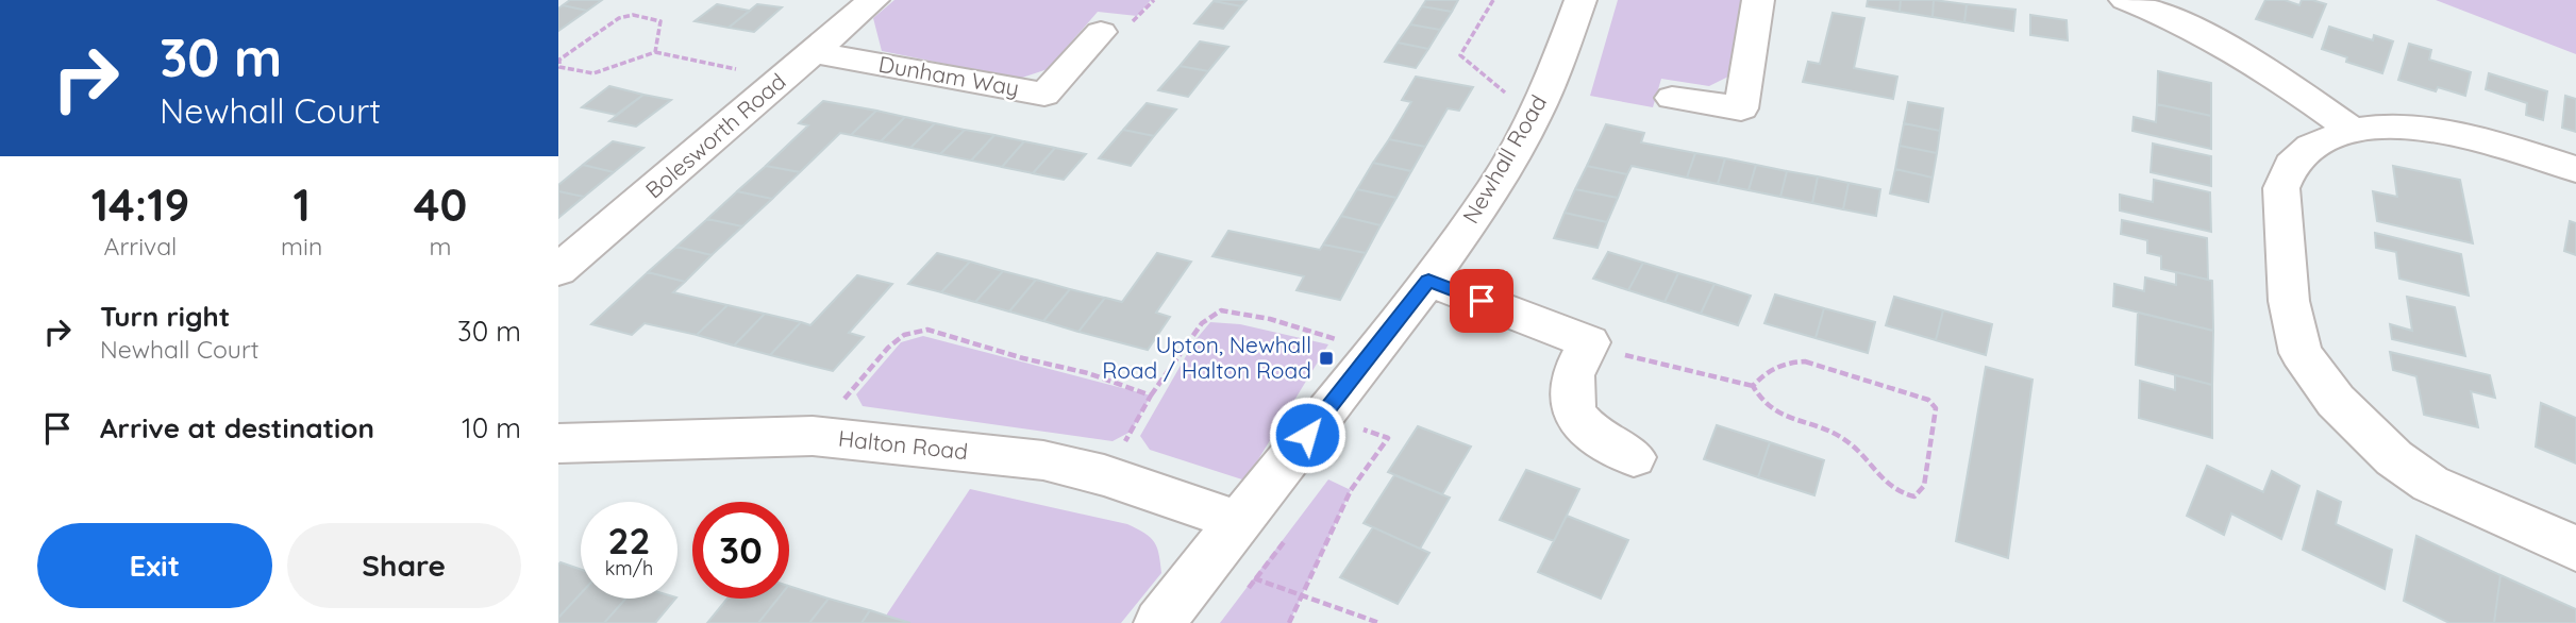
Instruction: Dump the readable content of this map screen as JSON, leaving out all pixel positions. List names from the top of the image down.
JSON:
{
  "streets": {
    "street": [
      "Dunham Way",
      "Bolesworth Road",
      "Newhall Road",
      "Halton Road"
    ]
  },
  "crossings": [
    ["Dunham Way", "Bolesworth Road"],
    ["Newhall Road", "Halton Road"]
  ],
  "places": {
    "transit": ["Upton, Newhall Road / Halton Road"]
  },
  "page": {
    "turn": ["30 m", "Newhall Court"],
    "eta": [
      "14:19",
      "Arrival",
      "1",
      "min",
      "40",
      "m"
    ],
    "list": [
      {
        "name": "Turn right",
        "note": "Newhall Court",
        "value": "30 m"
      },
      {
        "name": "Arrive at destination",
        "value": "10 m"
      }
    ],
    "speed": "22 km/h",
    "limit": "30",
    "buttons": ["Exit", "Share"]
  }
}
